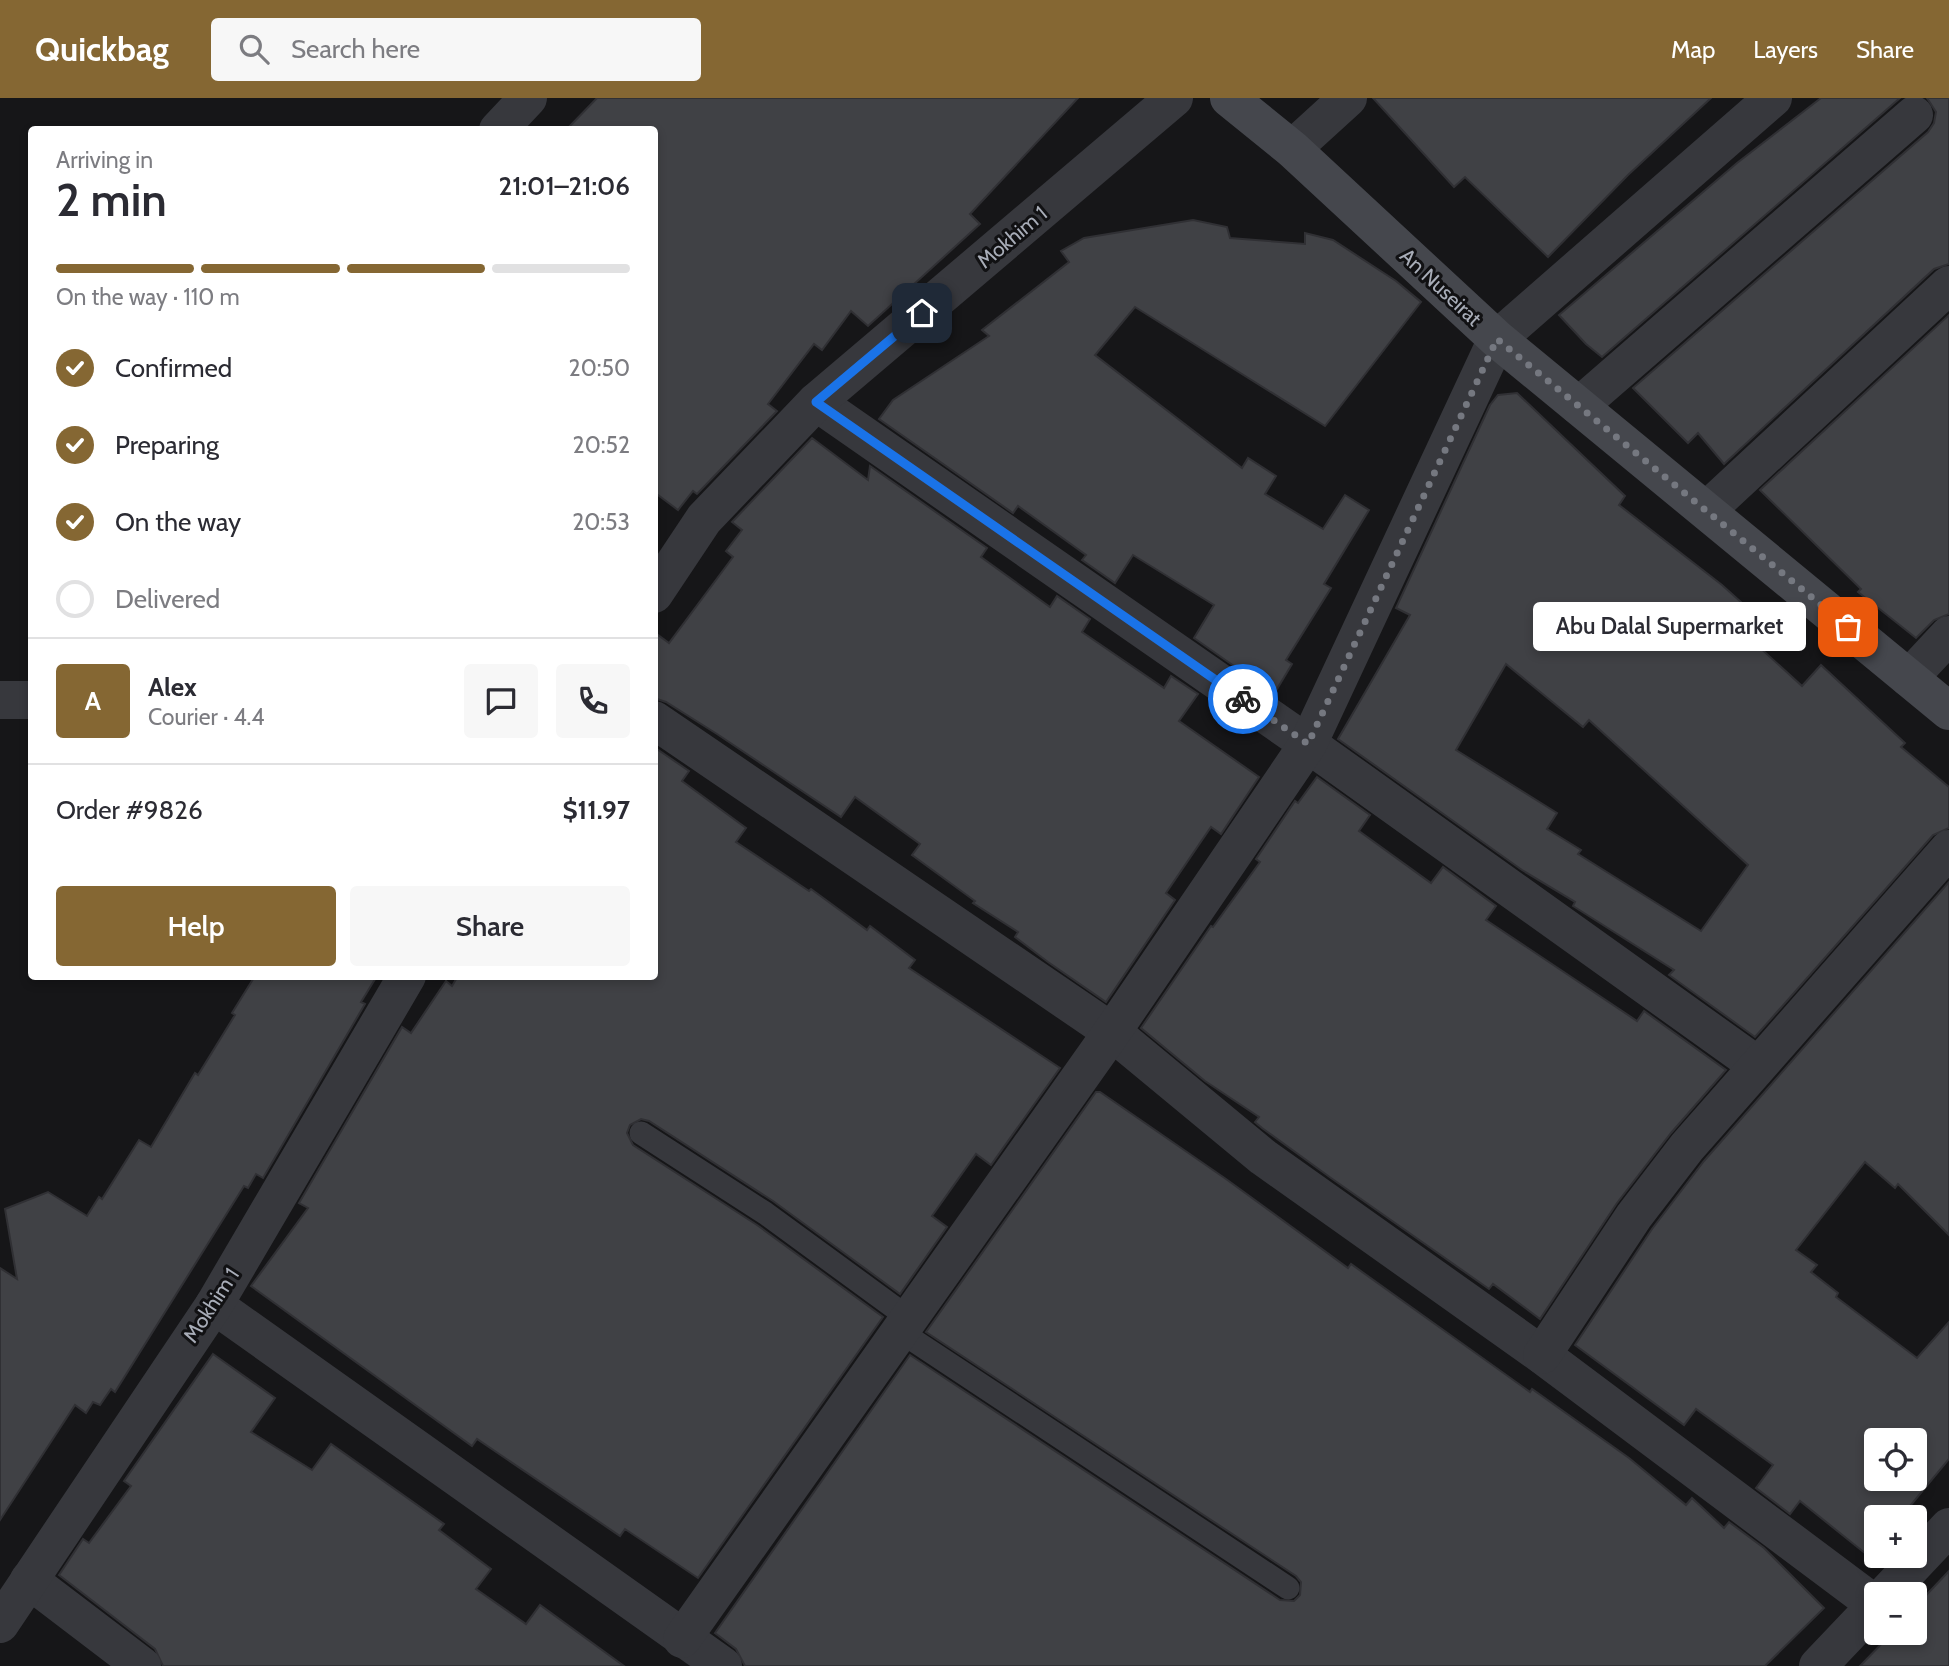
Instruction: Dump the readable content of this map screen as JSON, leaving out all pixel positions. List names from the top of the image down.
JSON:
{
  "streets": {
    "main road": ["An Nuseirat"],
    "street": ["Mokhim 1"]
  },
  "places": ["Abu Dalal Supermarket"],
  "page": {
    "header": "Quickbag",
    "search": "Search here",
    "nav": ["Map", "Layers", "Share"],
    "heading": ["2 min", "Arriving in", "21:01–21:06"],
    "panel": [
      "Alex",
      "Courier · 4.4",
      "Order #9826",
      "$11.97"
    ],
    "bar": "On the way · 110 m",
    "list": [
      ["Confirmed", "20:50"],
      ["Preparing", "20:52"],
      ["On the way", "20:53"],
      "Delivered"
    ],
    "bubble": "Abu Dalal Supermarket",
    "round": "A",
    "buttons": ["Help", "Share"],
    "map_buttons": ["+", "−"]
  }
}
